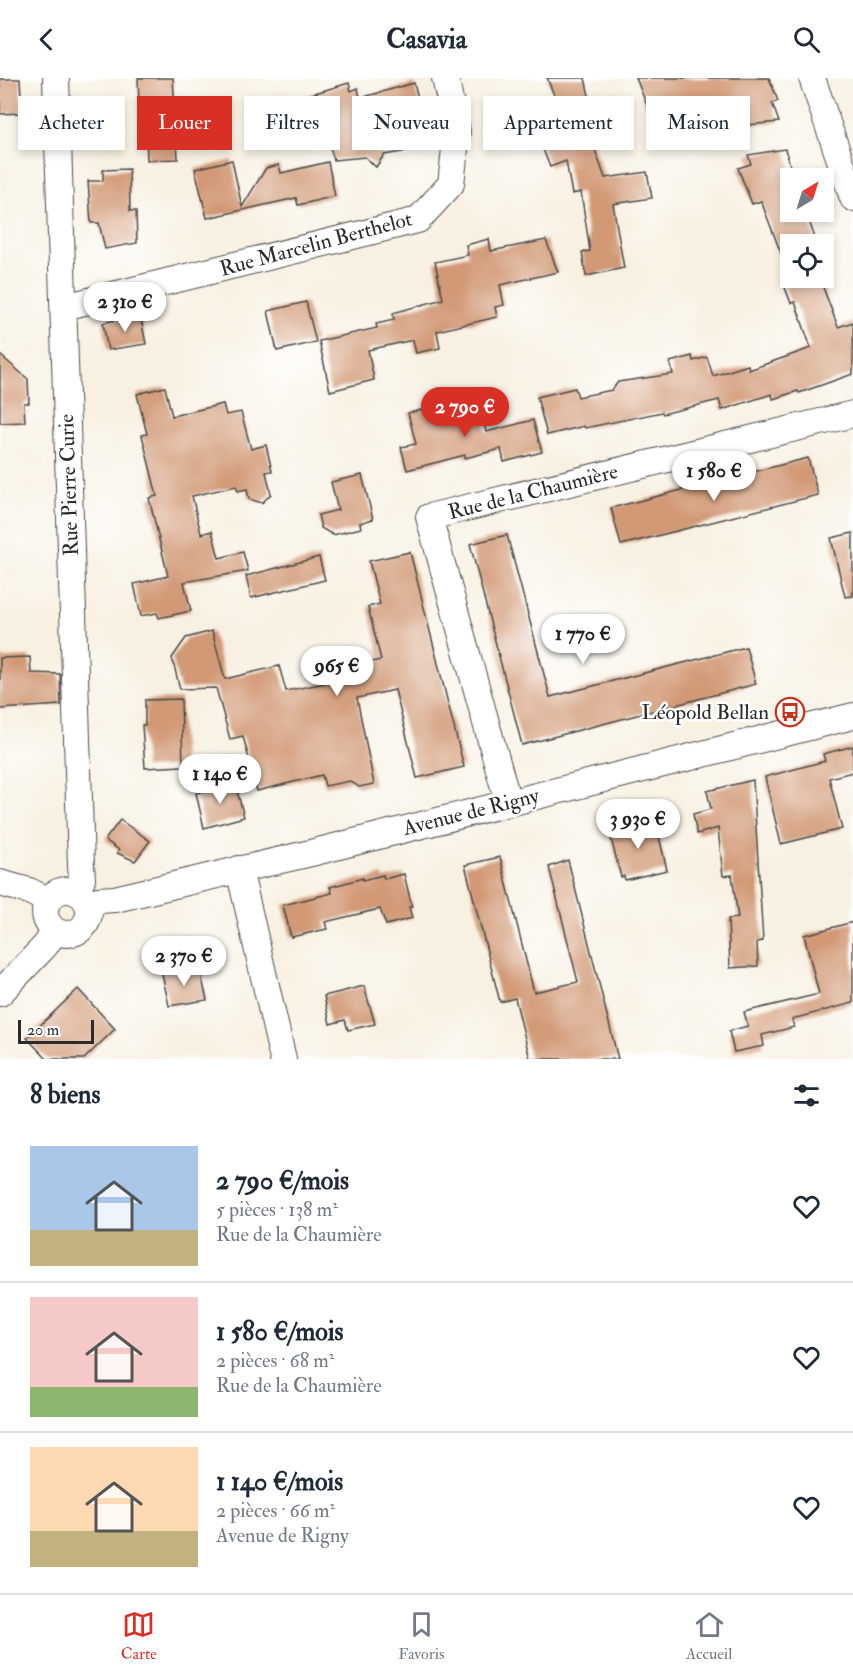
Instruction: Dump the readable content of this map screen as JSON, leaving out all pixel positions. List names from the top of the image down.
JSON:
{
  "streets": {
    "street": [
      "Rue Marcelin Berthelot",
      "Rue Pierre Curie",
      "Rue de la Chaumière",
      "Avenue de Rigny"
    ]
  },
  "crossings": [
    ["Rue Marcelin Berthelot", "Rue Pierre Curie"],
    ["Rue Pierre Curie", "Avenue de Rigny"],
    ["Rue de la Chaumière", "Avenue de Rigny"]
  ],
  "places": {
    "bus stop": ["Léopold Bellan"]
  },
  "scale_bar": "20 m",
  "north": "top right",
  "page": {
    "header": "Casavia",
    "chip": [
      "Acheter",
      "Louer",
      "Filtres",
      "Nouveau",
      "Appartement",
      "Maison"
    ],
    "price": [
      "2 310 €",
      "2 790 €",
      "1 580 €",
      "1 770 €",
      "965 €",
      "1 140 €",
      "3 930 €",
      "2 370 €"
    ],
    "scale": "20 m",
    "heading": "8 biens",
    "list": [
      {
        "name": "2 790 €/mois",
        "note": "5 pièces · 138 m² · Rue de la Chaumière"
      },
      {
        "name": "1 580 €/mois",
        "note": "2 pièces · 68 m² · Rue de la Chaumière"
      },
      {
        "name": "1 140 €/mois",
        "note": "2 pièces · 66 m² · Avenue de Rigny"
      }
    ],
    "tabs": ["Carte", "Favoris", "Accueil"]
  }
}
